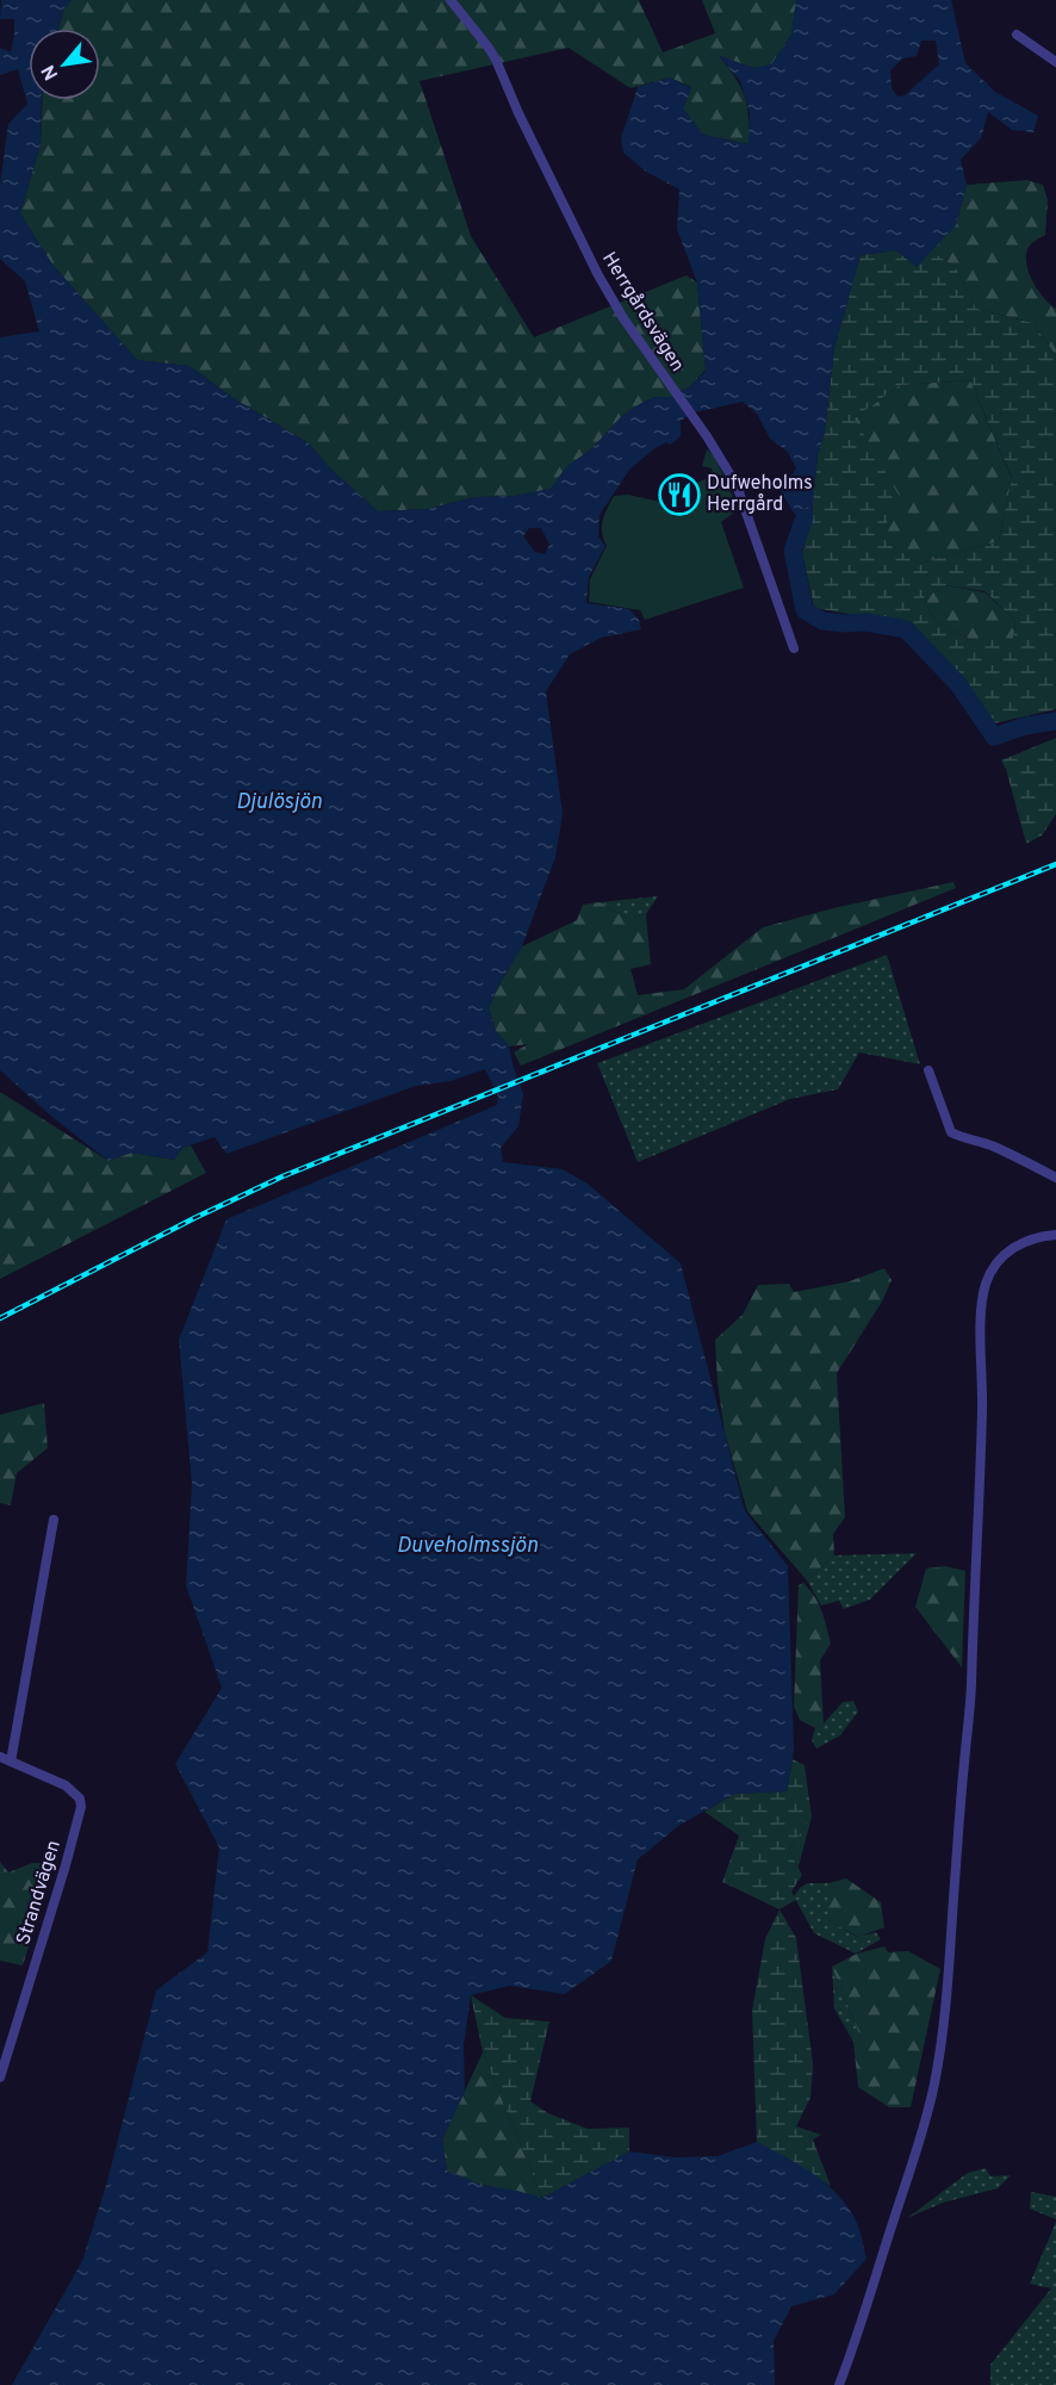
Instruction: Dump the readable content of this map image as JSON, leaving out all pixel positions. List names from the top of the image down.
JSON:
{
  "streets": {
    "street": ["Herrgårdsvägen", "Strandvägen"]
  },
  "water": ["Djulösjön", "Duveholmssjön"],
  "places": {
    "restaurant": ["Dufweholms Herrgård"]
  },
  "north": "bottom left"
}
